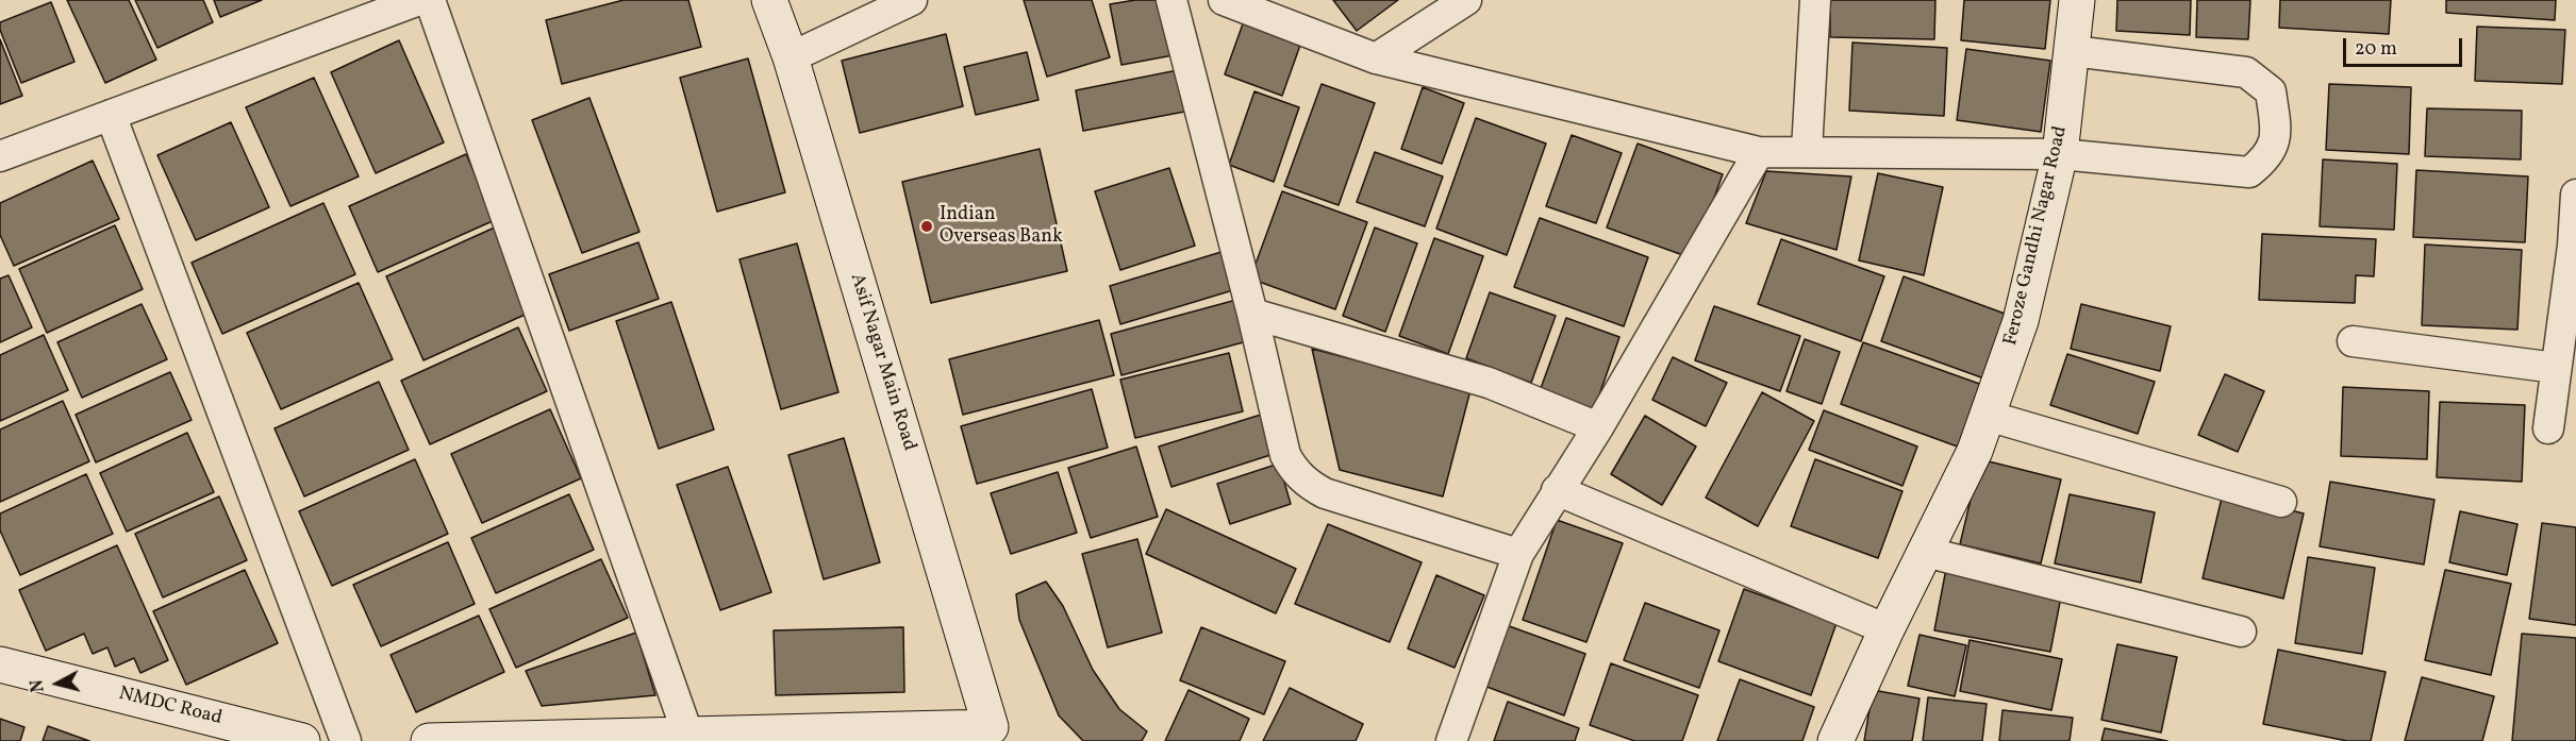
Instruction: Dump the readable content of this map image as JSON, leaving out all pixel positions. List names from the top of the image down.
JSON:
{
  "streets": {
    "street": ["Feroze Gandhi Nagar Road", "Asif Nagar Main Road", "NMDC Road"]
  },
  "places": ["Indian Overseas Bank"],
  "scale_bar": "20 m",
  "north": "left"
}
